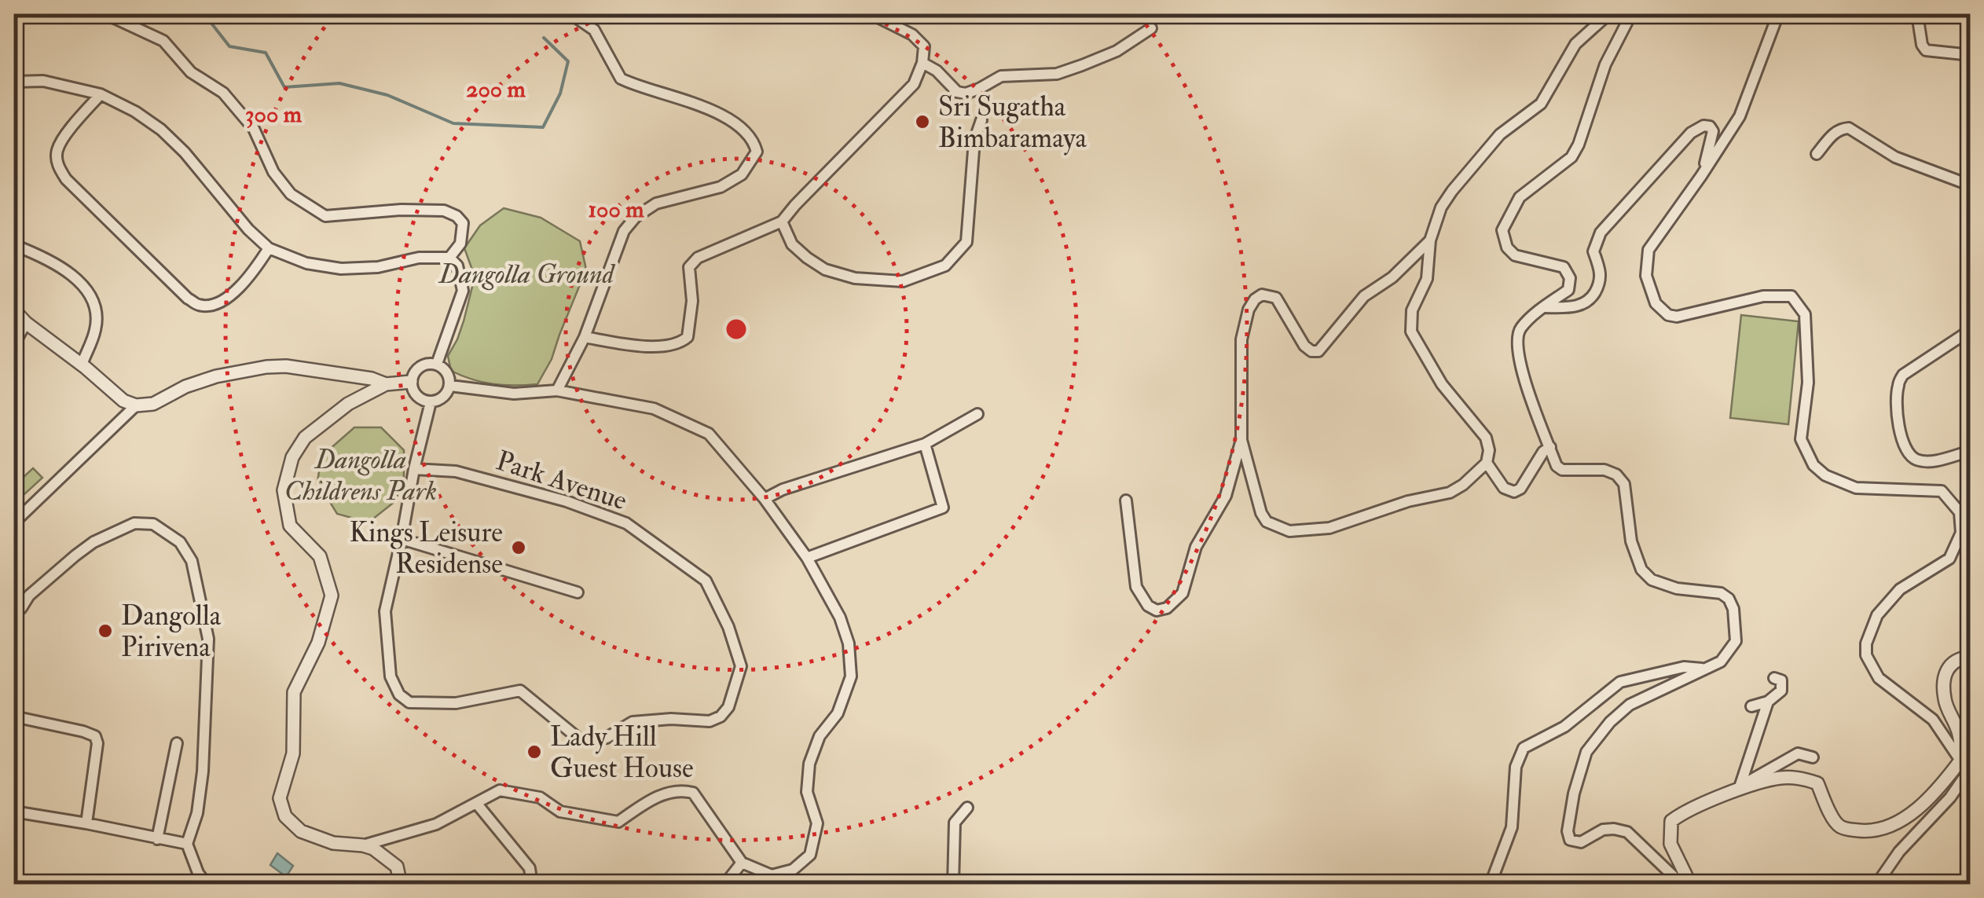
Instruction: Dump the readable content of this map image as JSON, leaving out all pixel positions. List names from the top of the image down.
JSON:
{
  "streets": {
    "street": ["Park Avenue"]
  },
  "parks": ["Dangolla Ground", "Dangolla Childrens Park"],
  "places": [
    "Sri Sugatha Bimbaramaya",
    "Kings Leisure Residense",
    "Dangolla Pirivena",
    "Lady Hill Guest House"
  ],
  "rings": ["200 m", "300 m", "100 m"]
}
